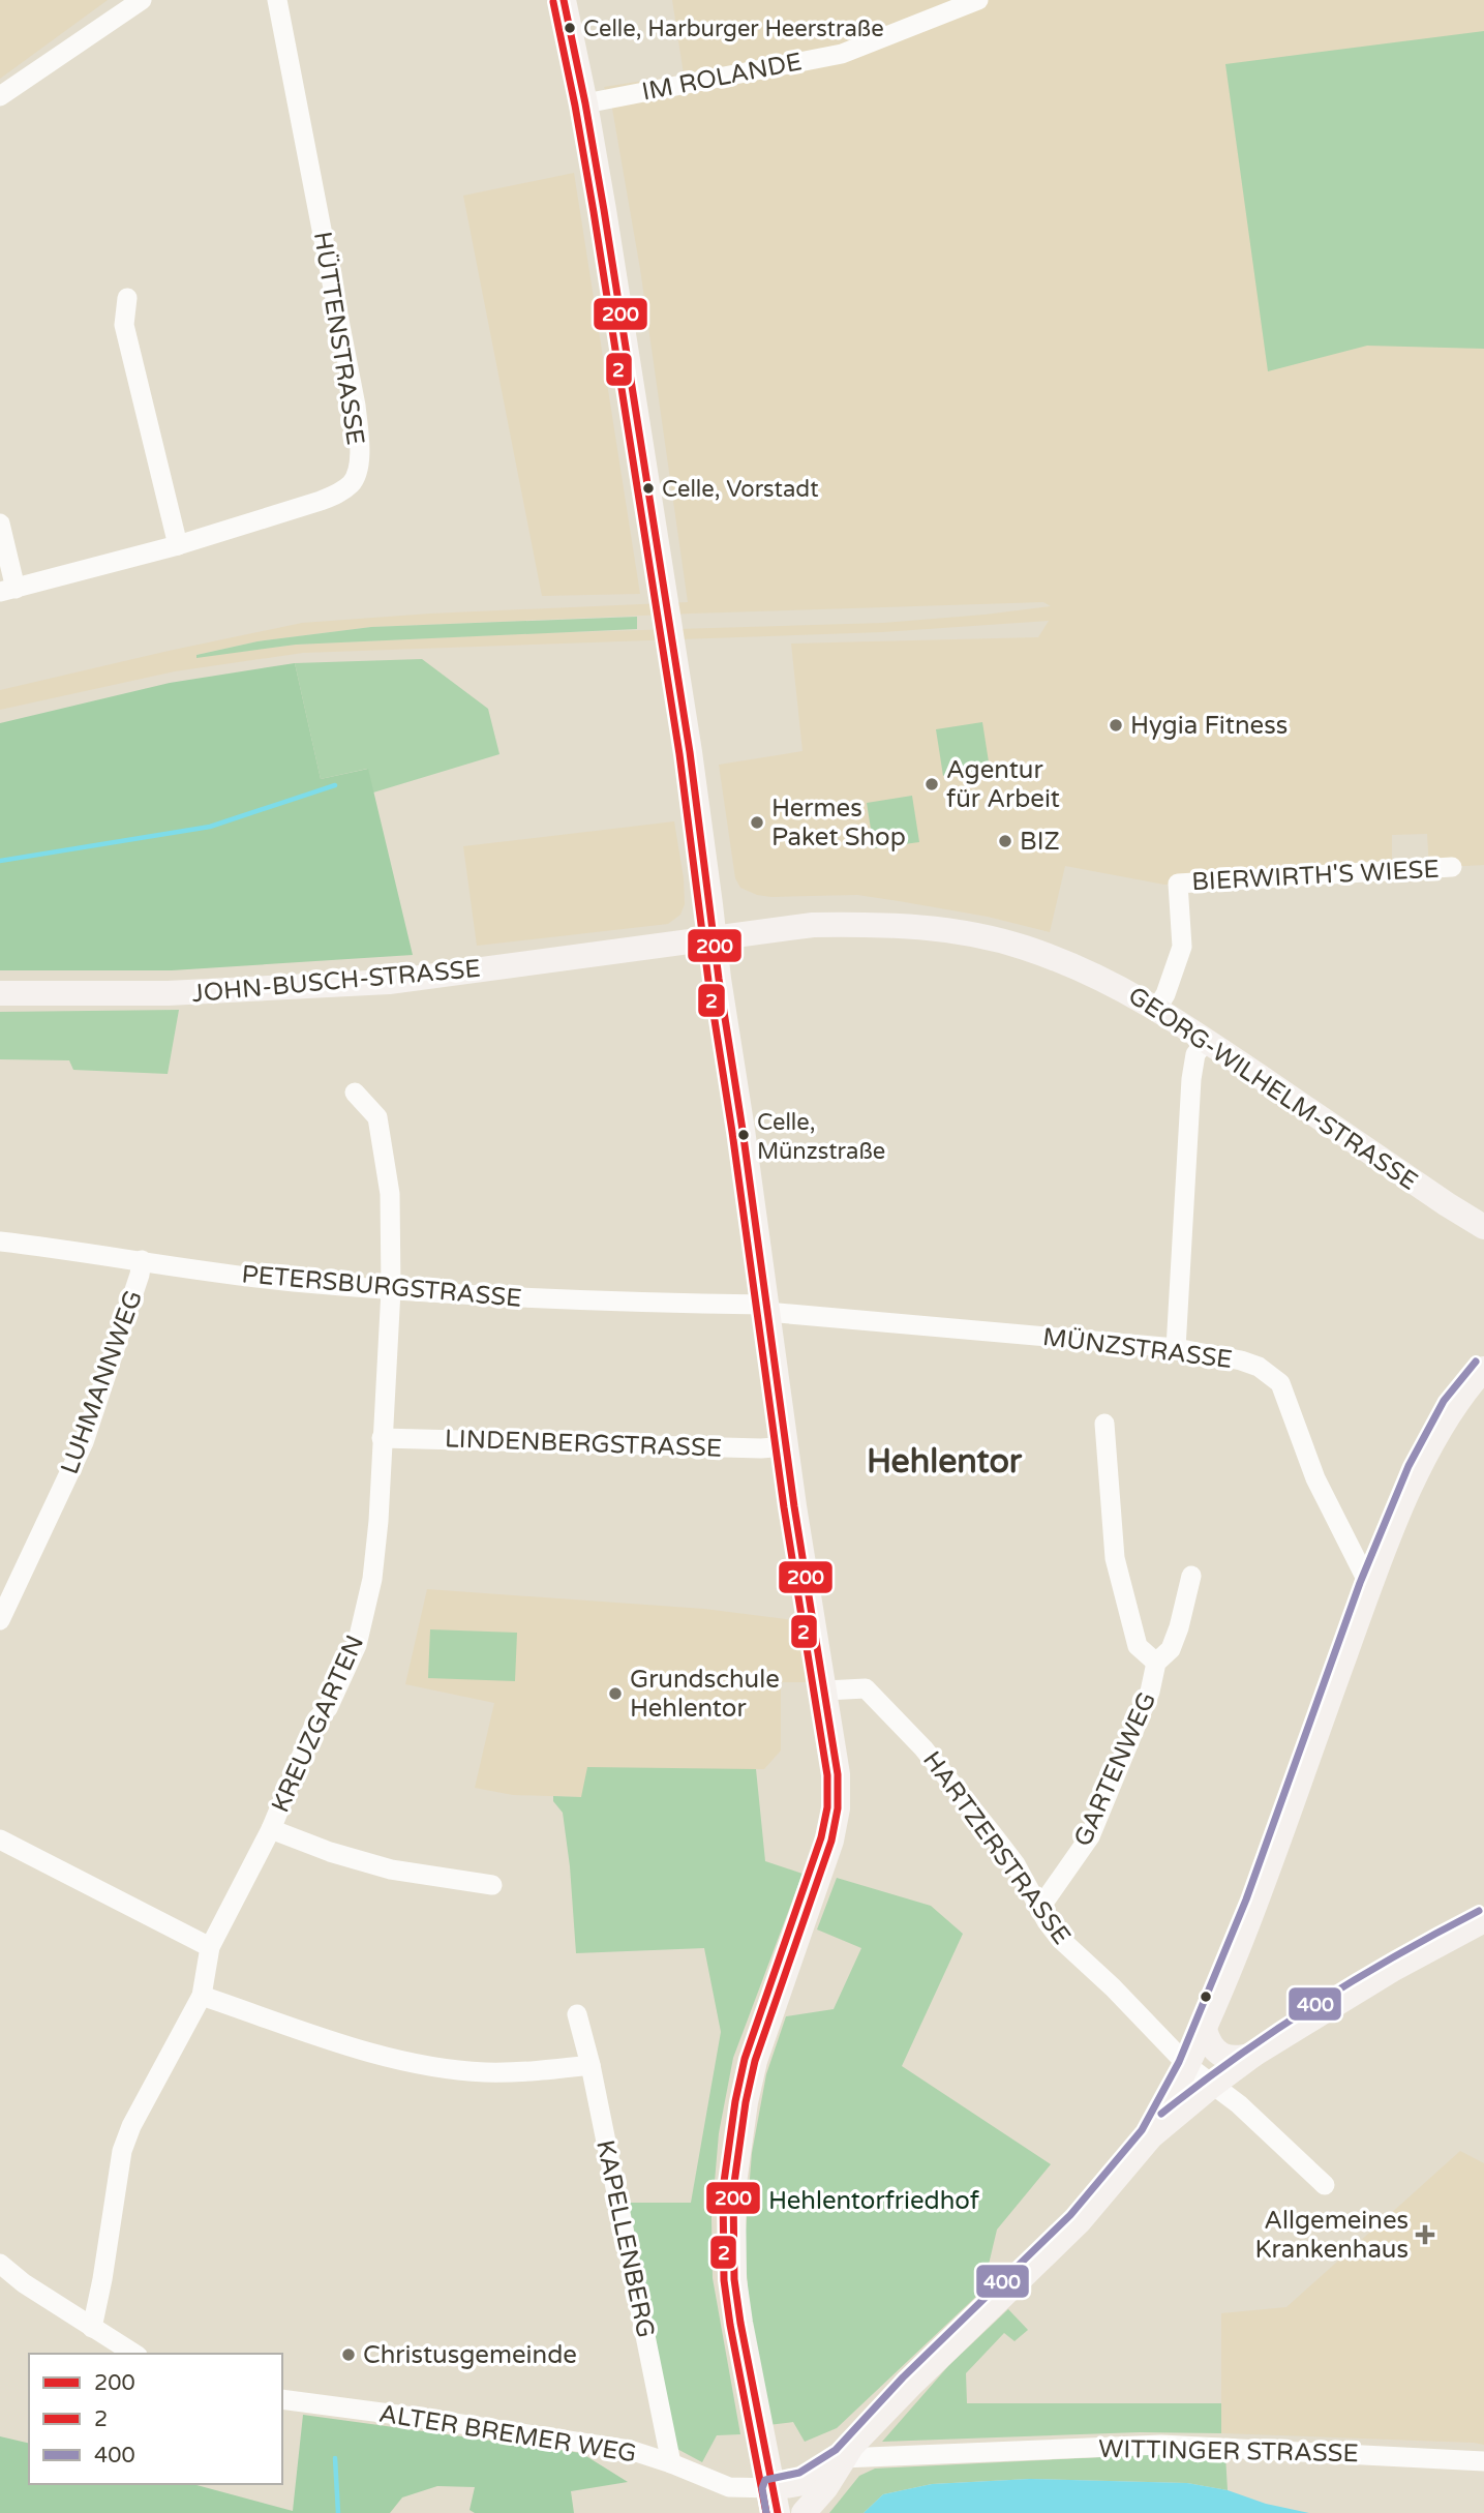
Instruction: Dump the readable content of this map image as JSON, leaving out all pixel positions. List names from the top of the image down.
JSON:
{
  "streets": {
    "main road": ["JOHN-BUSCH-STRASSE", "GEORG-WILHELM-STRASSE"],
    "street": [
      "IM ROLANDE",
      "HÜTTENSTRASSE",
      "BIERWIRTH'S WIESE",
      "PETERSBURGSTRASSE",
      "MÜNZSTRASSE",
      "LUHMANNWEG",
      "LINDENBERGSTRASSE",
      "KREUZGARTEN",
      "GARTENWEG",
      "HARTZERSTRASSE",
      "KAPELLENBERG",
      "ALTER BREMER WEG",
      "WITTINGER STRASSE"
    ]
  },
  "crossings": [
    ["BIERWIRTH'S WIESE", "GEORG-WILHELM-STRASSE"],
    ["JOHN-BUSCH-STRASSE", "GEORG-WILHELM-STRASSE"],
    ["PETERSBURGSTRASSE", "MÜNZSTRASSE"],
    ["PETERSBURGSTRASSE", "LUHMANNWEG"],
    ["PETERSBURGSTRASSE", "KREUZGARTEN"],
    ["LINDENBERGSTRASSE", "KREUZGARTEN"],
    ["GARTENWEG", "HARTZERSTRASSE"],
    ["KAPELLENBERG", "ALTER BREMER WEG"]
  ],
  "districts": ["Hehlentor"],
  "parks": ["Hehlentorfriedhof"],
  "places": {
    "other": [
      "Celle, Harburger Heerstraße",
      "Celle, Vorstadt",
      "Hygia Fitness",
      "Agentur für Arbeit",
      "Hermes Paket Shop",
      "BIZ",
      "Celle, Münzstraße",
      "Grundschule Hehlentor",
      "Christusgemeinde"
    ],
    "health": ["Allgemeines Krankenhaus"]
  },
  "lines": ["transit line 200", "transit line 2", "transit line 400"],
  "legend": ["200", "2", "400"]
}
